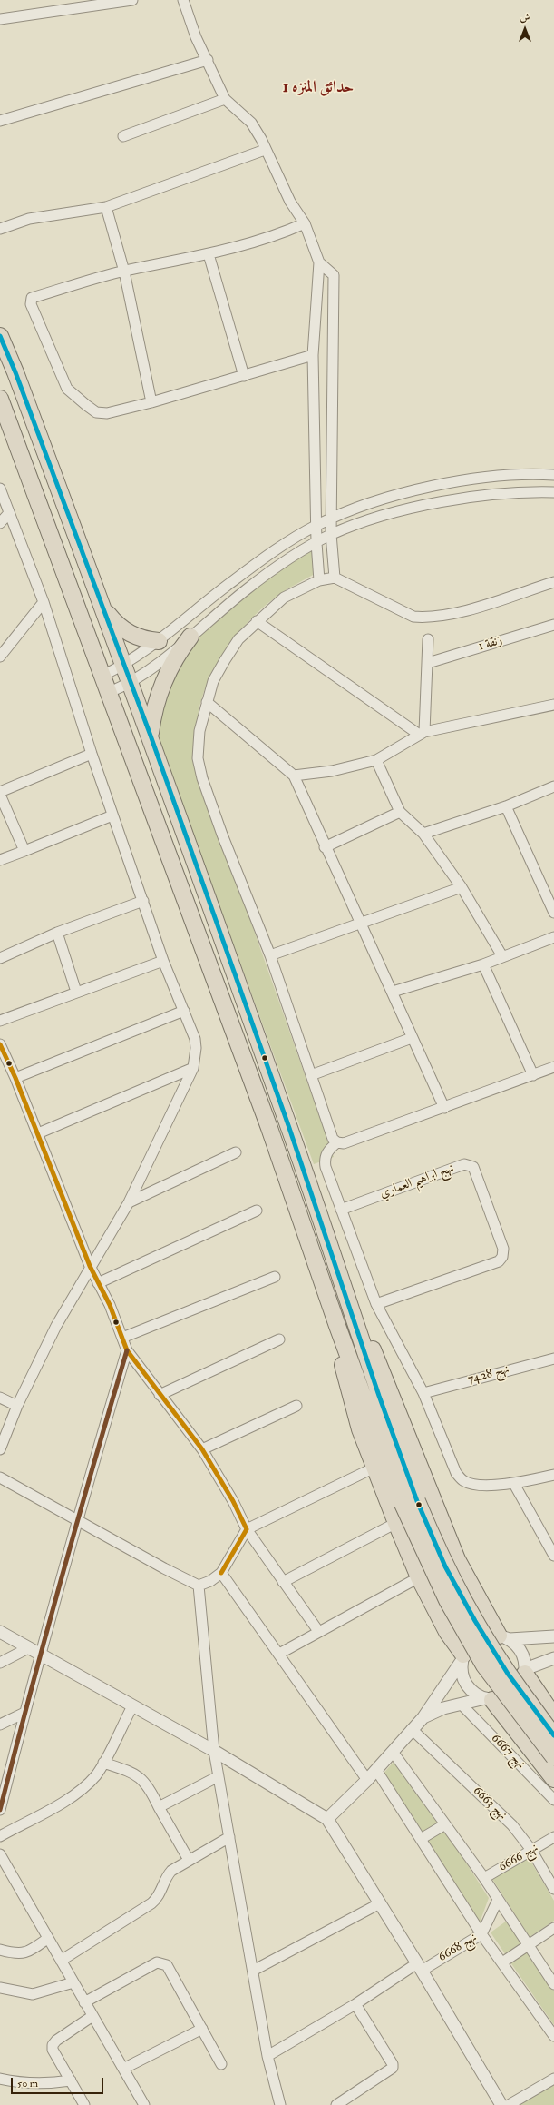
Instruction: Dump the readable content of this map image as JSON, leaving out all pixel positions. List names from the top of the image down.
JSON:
{
  "streets": {
    "street": [
      "زنقة 1",
      "نهج ابراهيم العماري",
      "نهج 7428",
      "نهج 6667",
      "نهج 6663",
      "نهج 6666",
      "نهج 6668"
    ]
  },
  "crossings": [
    ["نهج 6663", "نهج 6666"]
  ],
  "districts": ["حدائق المنزه 1"],
  "scale_bar": "50 m",
  "north": "top"
}
